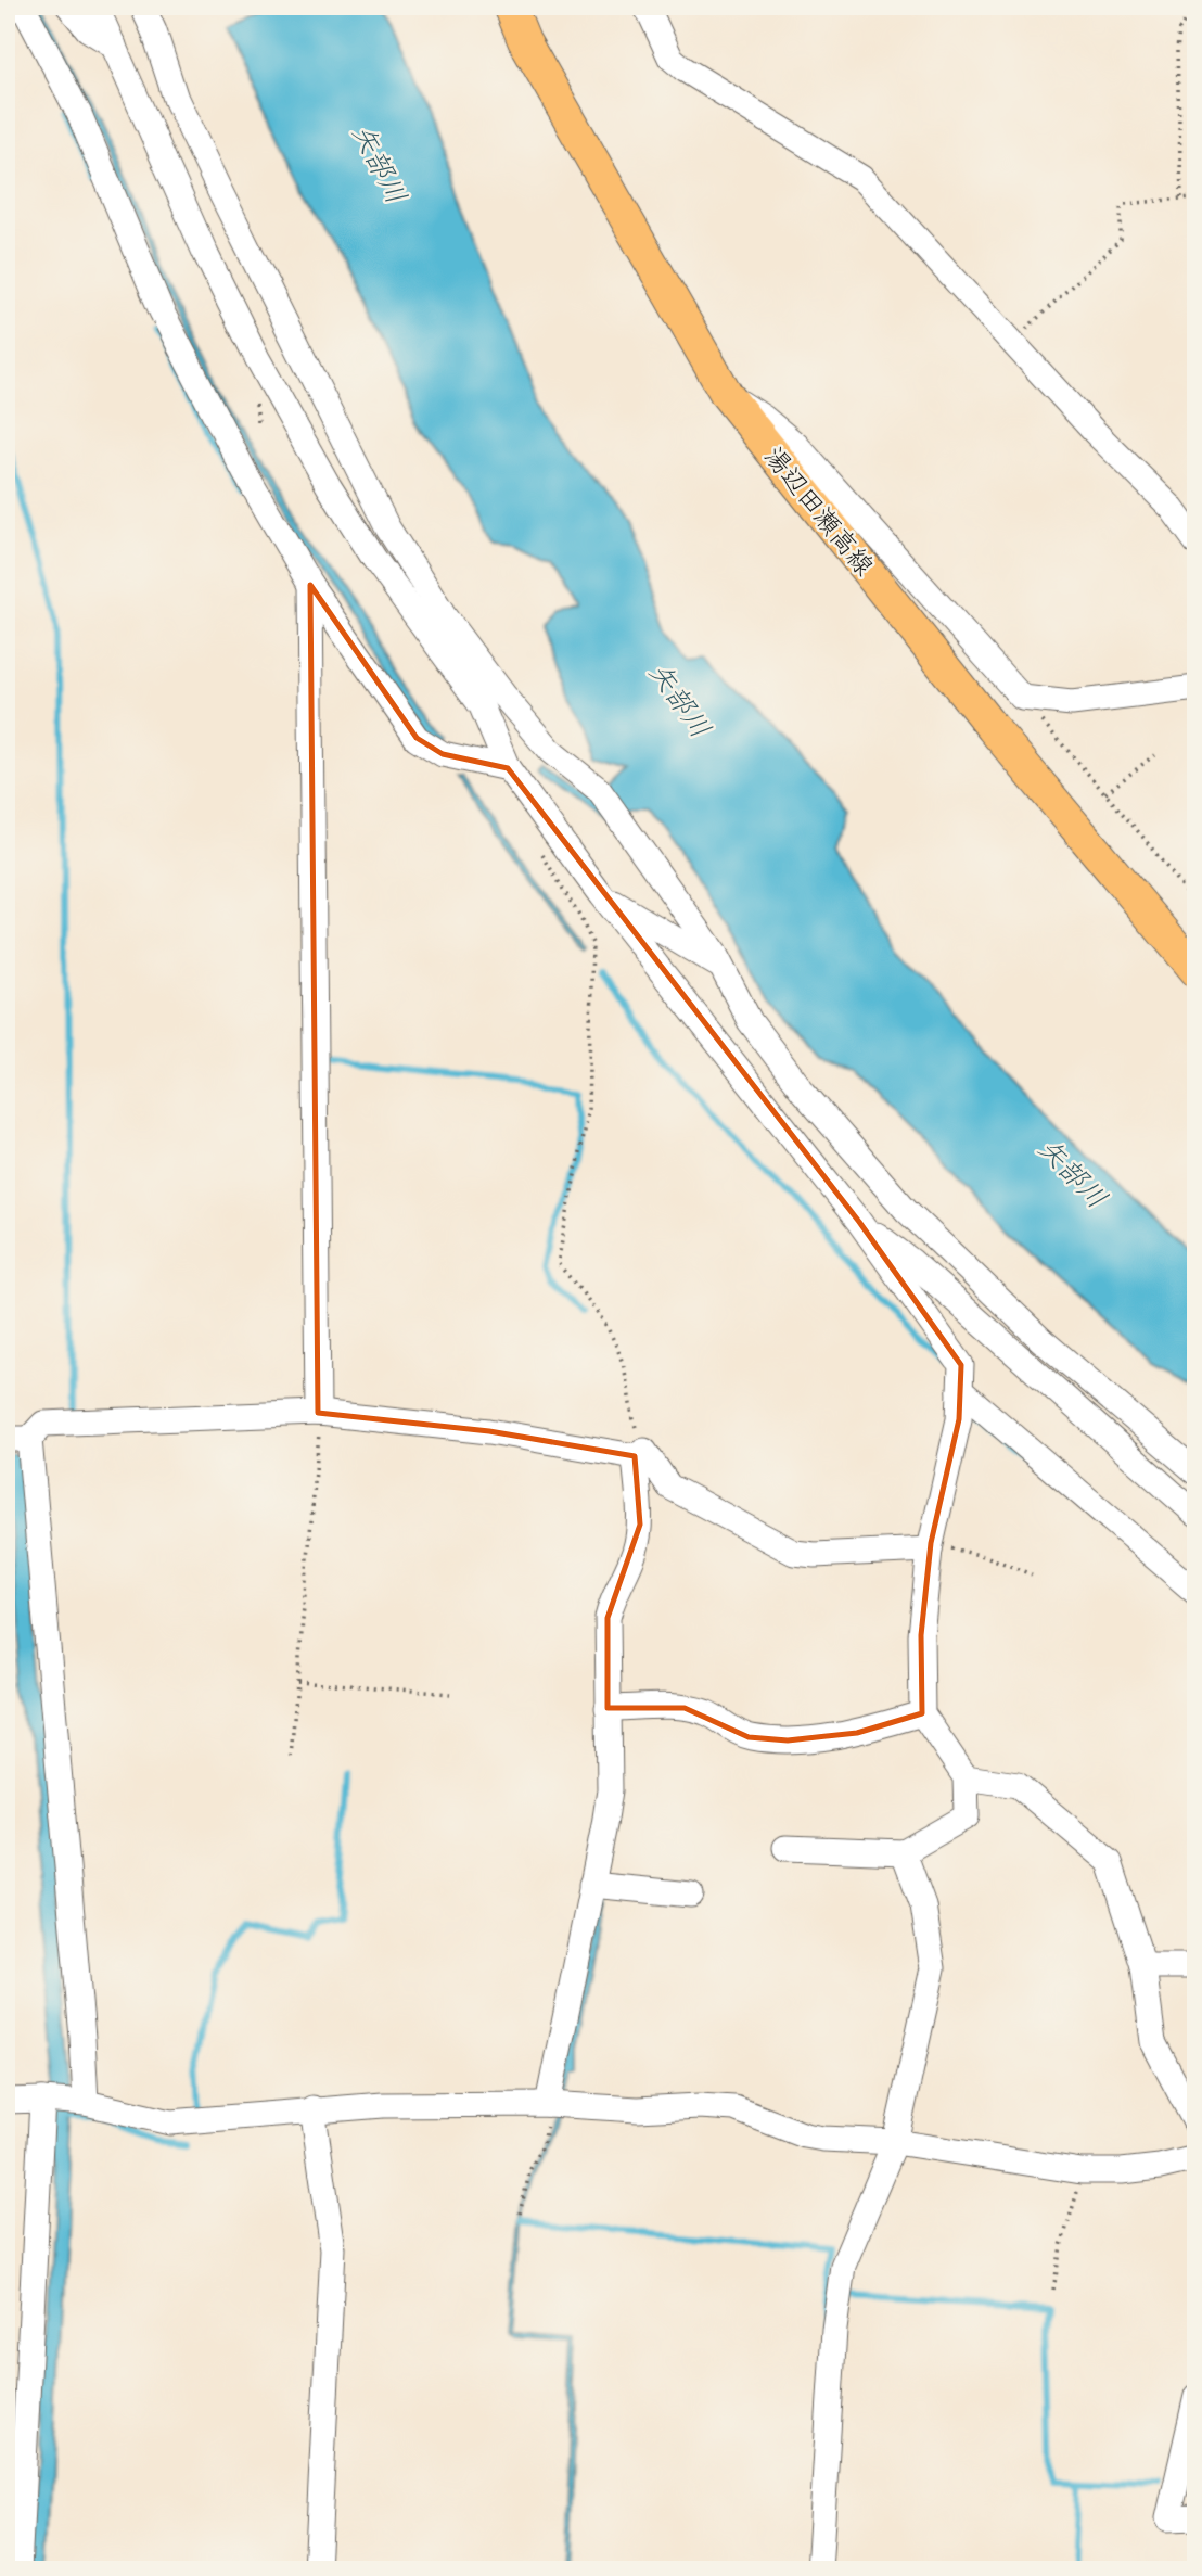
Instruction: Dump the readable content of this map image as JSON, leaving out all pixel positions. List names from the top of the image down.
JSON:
{
  "streets": {
    "main road": ["湯辺田瀬高線"]
  },
  "water": ["矢部川"]
}
